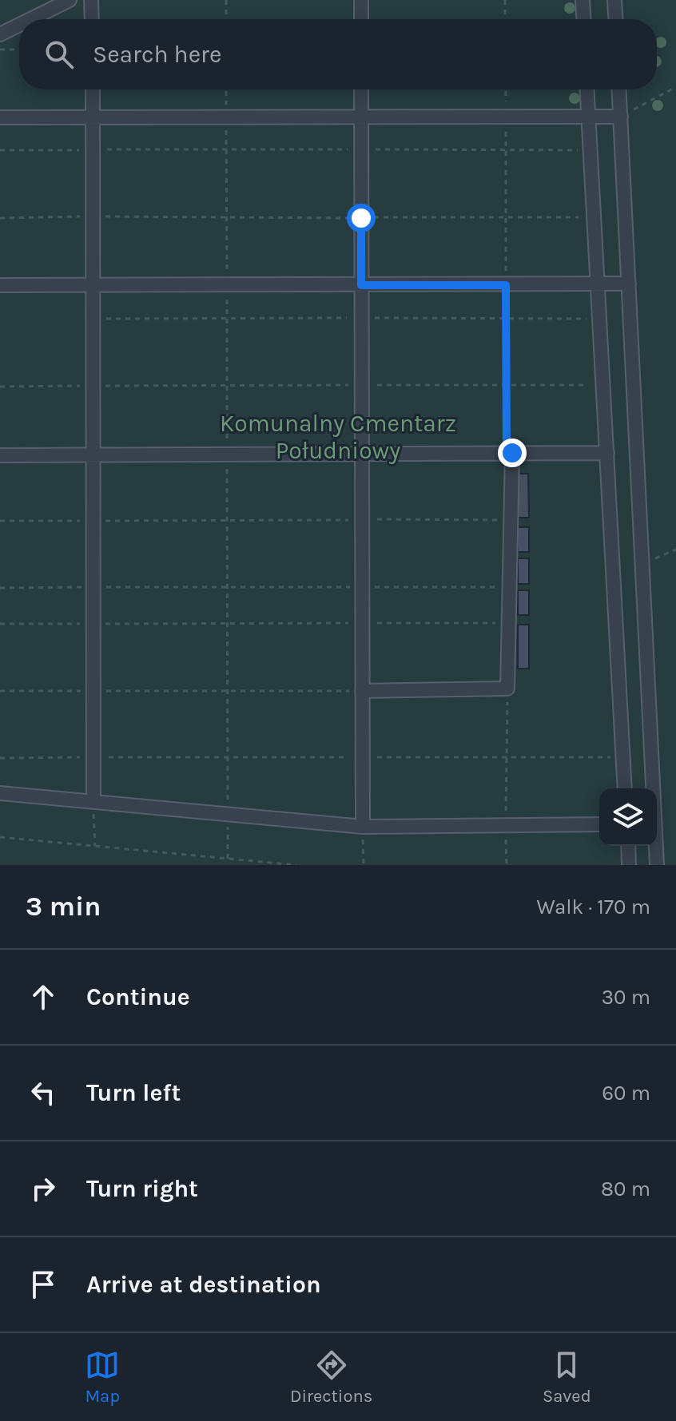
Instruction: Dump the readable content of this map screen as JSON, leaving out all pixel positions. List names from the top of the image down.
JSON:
{
  "parks": ["Komunalny Cmentarz Południowy"],
  "page": {
    "search": "Search here",
    "heading": ["3 min", "Walk · 170 m"],
    "list": [
      ["Continue", "30 m"],
      ["Turn left", "60 m"],
      ["Turn right", "80 m"],
      "Arrive at destination"
    ],
    "nav": ["Map", "Directions", "Saved"]
  }
}
